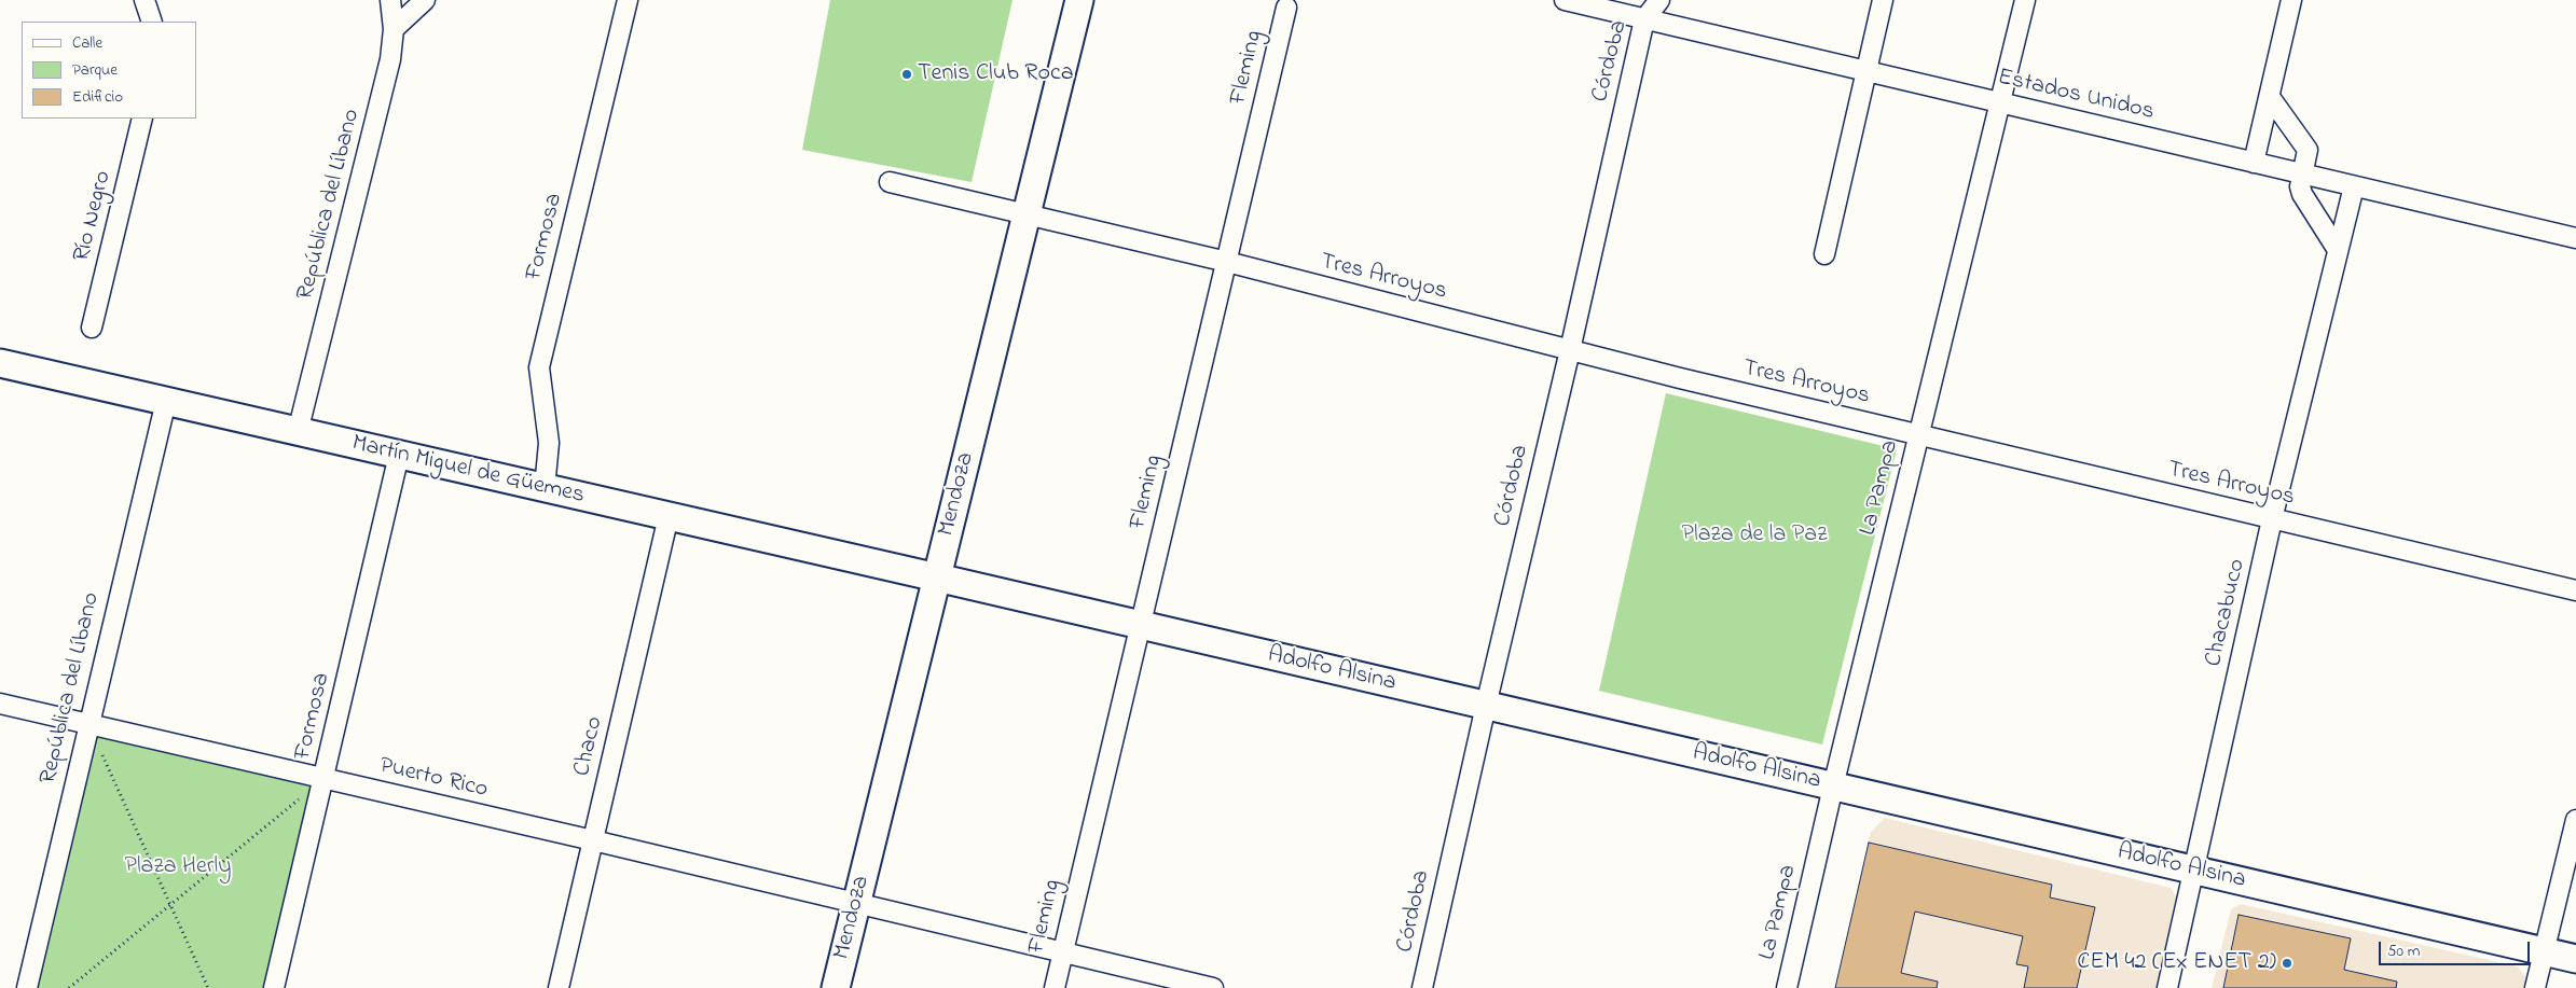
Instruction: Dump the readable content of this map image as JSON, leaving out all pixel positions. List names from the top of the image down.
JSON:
{
  "streets": {
    "main road": ["Martín Miguel de Güemes", "Mendoza", "Adolfo Alsina"],
    "street": [
      "Córdoba",
      "Fleming",
      "Estados Unidos",
      "República del Líbano",
      "Río Negro",
      "Formosa",
      "Tres Arroyos",
      "La Pampa",
      "Chacabuco",
      "Chaco",
      "Puerto Rico"
    ]
  },
  "crossings": [
    ["Córdoba", "Estados Unidos"],
    ["Córdoba", "Tres Arroyos"],
    ["Córdoba", "Adolfo Alsina"],
    ["Fleming", "Tres Arroyos"],
    ["Fleming", "Adolfo Alsina"],
    ["Fleming", "Puerto Rico"],
    ["Estados Unidos", "La Pampa"],
    ["Estados Unidos", "Chacabuco"],
    ["República del Líbano", "Martín Miguel de Güemes"],
    ["República del Líbano", "Puerto Rico"],
    ["Formosa", "Martín Miguel de Güemes"],
    ["Formosa", "Puerto Rico"],
    ["Tres Arroyos", "La Pampa"],
    ["Tres Arroyos", "Mendoza"],
    ["Tres Arroyos", "Chacabuco"],
    ["Martín Miguel de Güemes", "Mendoza"],
    ["Martín Miguel de Güemes", "Adolfo Alsina"],
    ["Martín Miguel de Güemes", "Chaco"],
    ["La Pampa", "Adolfo Alsina"],
    ["Mendoza", "Adolfo Alsina"],
    ["Mendoza", "Puerto Rico"],
    ["Chacabuco", "Adolfo Alsina"],
    ["Chaco", "Puerto Rico"]
  ],
  "parks": ["Plaza de la Paz", "Plaza Herly"],
  "places": ["Tenis Club Roca", "CEM 42 (Ex ENET 2)"],
  "legend": ["Calle", "Parque", "Edificio"],
  "scale_bar": "50 m"
}
